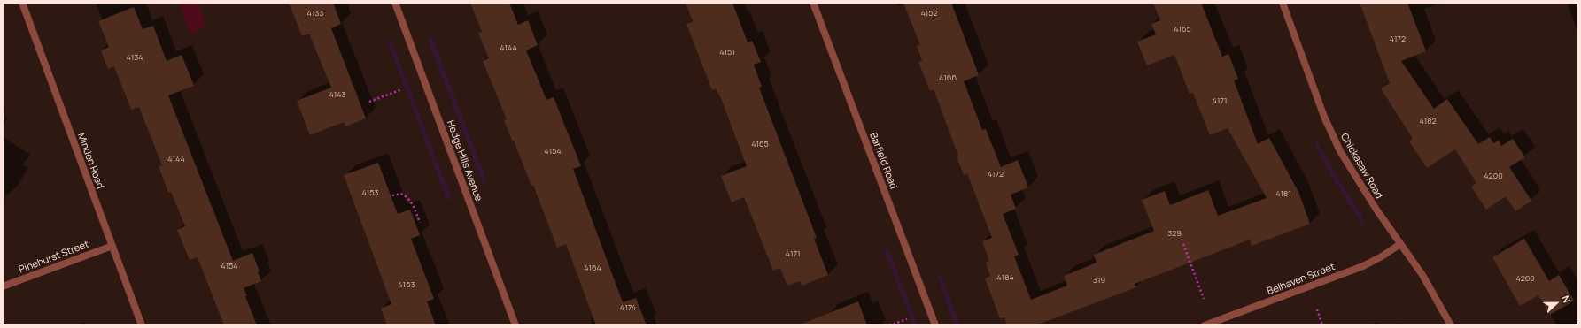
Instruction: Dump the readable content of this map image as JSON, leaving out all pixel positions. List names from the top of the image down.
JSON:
{
  "streets": {
    "street": [
      "Minden Road",
      "Hedge Hills Avenue",
      "Barfield Road",
      "Chickasaw Road",
      "Pinehurst Street",
      "Belhaven Street"
    ]
  },
  "crossings": [
    ["Minden Road", "Pinehurst Street"],
    ["Chickasaw Road", "Belhaven Street"]
  ],
  "house_numbers": [
    "4133",
    "4152",
    "4165",
    "4172",
    "4144",
    "4151",
    "4134",
    "4166",
    "4143",
    "4171",
    "4182",
    "4165",
    "4154",
    "4144",
    "4172",
    "4200",
    "4153",
    "4181",
    "329",
    "4171",
    "4154",
    "4164",
    "4184",
    "4208",
    "319",
    "4163",
    "4174"
  ],
  "north": "right"
}
